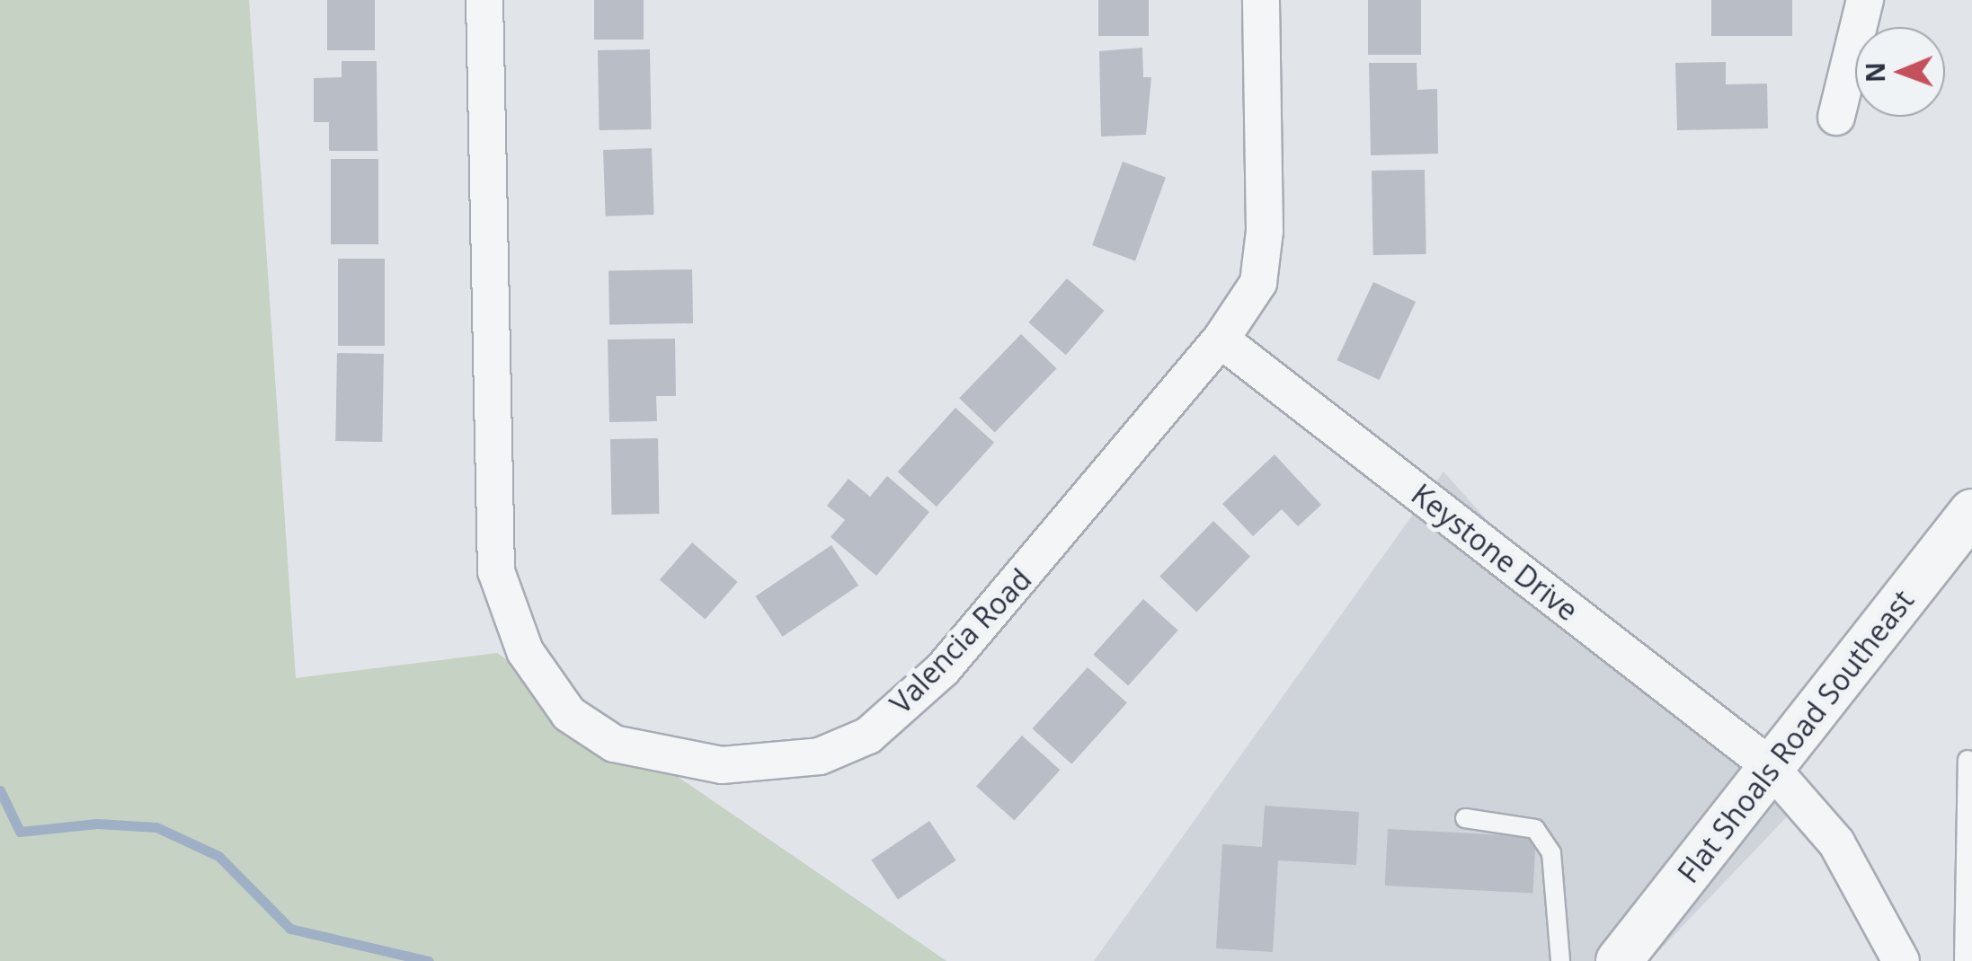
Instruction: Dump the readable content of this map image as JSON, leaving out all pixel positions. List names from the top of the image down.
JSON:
{
  "streets": {
    "street": ["Keystone Drive", "Valencia Road", "Flat Shoals Road Southeast"]
  },
  "crossings": [
    ["Keystone Drive", "Valencia Road"],
    ["Keystone Drive", "Flat Shoals Road Southeast"]
  ],
  "north": "left"
}
